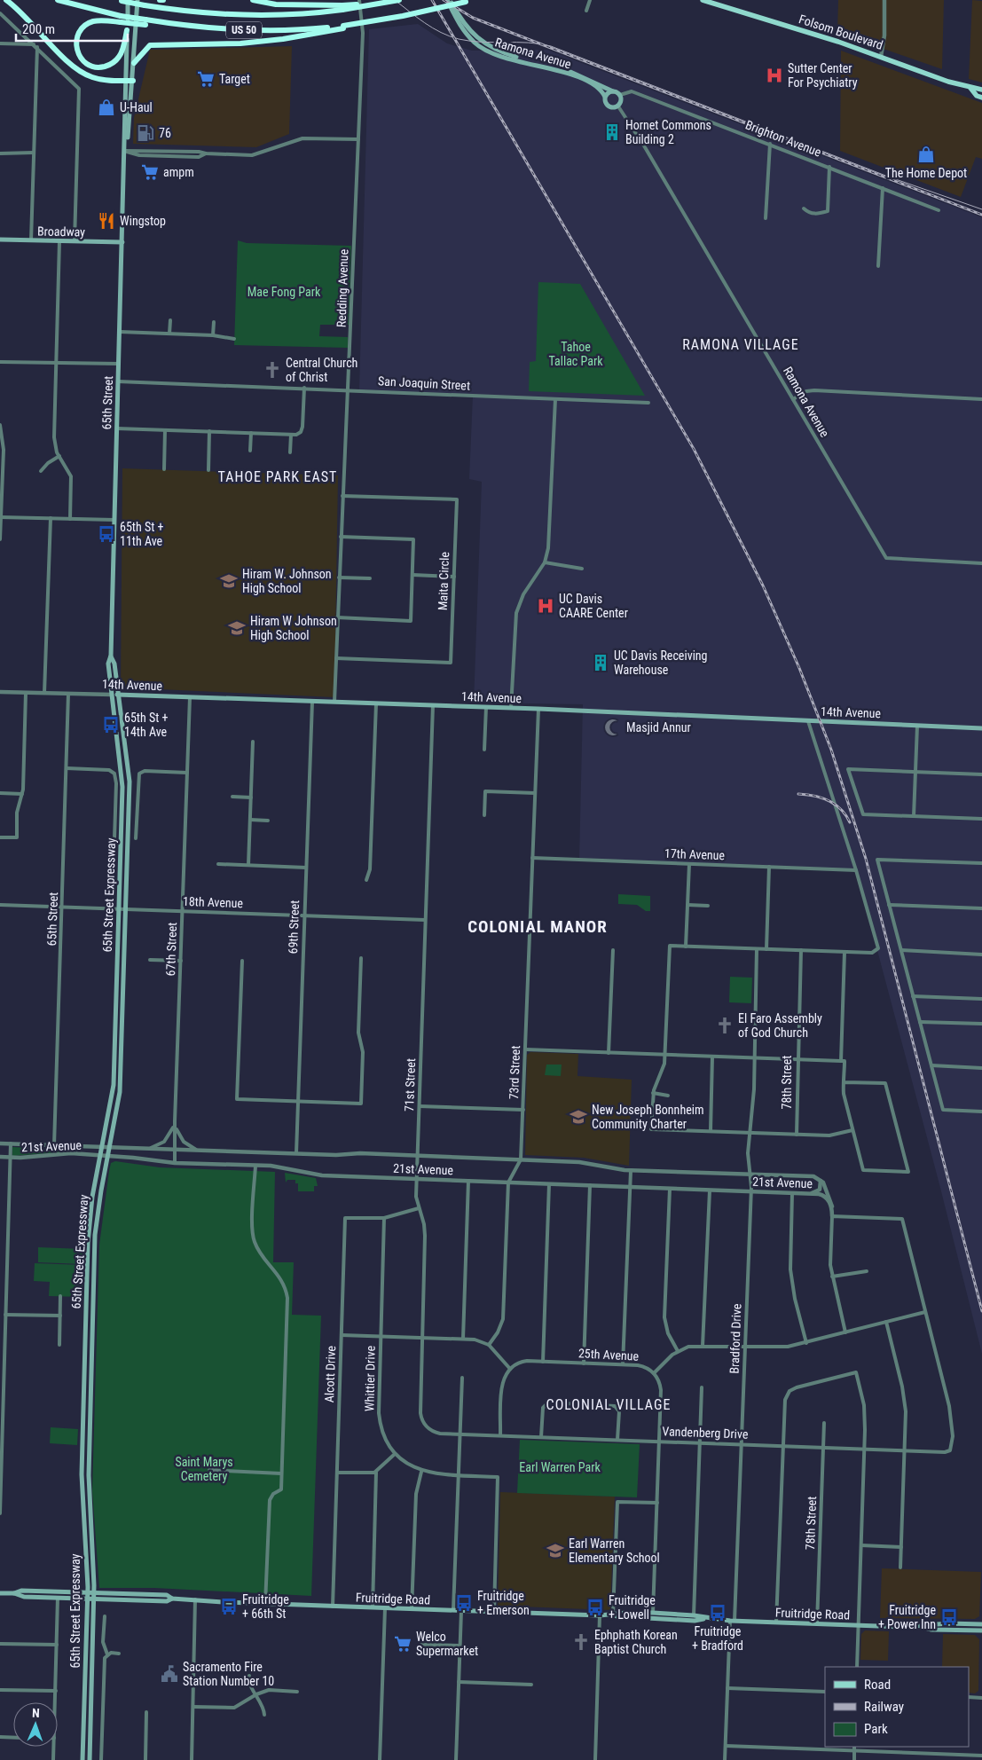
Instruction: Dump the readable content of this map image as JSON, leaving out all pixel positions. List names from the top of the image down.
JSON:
{
  "streets": {
    "highway": ["US 50"],
    "main road": [
      "Folsom Boulevard",
      "Ramona Avenue",
      "Broadway",
      "65th Street",
      "14th Avenue",
      "65th Street Expressway",
      "Fruitridge Road"
    ],
    "street": [
      "Brighton Avenue",
      "Redding Avenue",
      "San Joaquin Street",
      "Maita Circle",
      "17th Avenue",
      "18th Avenue",
      "69th Street",
      "67th Street",
      "73rd Street",
      "78th Street",
      "71st Street",
      "21st Avenue",
      "Bradford Drive",
      "25th Avenue",
      "Alcott Drive",
      "Whittier Drive",
      "Vandenberg Drive"
    ]
  },
  "crossings": [
    ["Ramona Avenue", "Brighton Avenue"],
    ["Broadway", "65th Street"],
    ["Redding Avenue", "San Joaquin Street"],
    ["Redding Avenue", "Maita Circle"],
    ["Redding Avenue", "14th Avenue"],
    ["San Joaquin Street", "65th Street"],
    ["65th Street", "14th Avenue"],
    ["65th Street", "65th Street Expressway"],
    ["65th Street", "18th Avenue"],
    ["65th Street", "21st Avenue"],
    ["14th Avenue", "65th Street Expressway"],
    ["14th Avenue", "69th Street"],
    ["14th Avenue", "67th Street"],
    ["14th Avenue", "73rd Street"],
    ["14th Avenue", "71st Street"],
    ["17th Avenue", "73rd Street"],
    ["65th Street Expressway", "18th Avenue"],
    ["65th Street Expressway", "21st Avenue"],
    ["65th Street Expressway", "Fruitridge Road"],
    ["18th Avenue", "69th Street"],
    ["18th Avenue", "67th Street"],
    ["18th Avenue", "71st Street"],
    ["69th Street", "21st Avenue"],
    ["67th Street", "21st Avenue"],
    ["73rd Street", "21st Avenue"],
    ["78th Street", "Vandenberg Drive"],
    ["78th Street", "Fruitridge Road"],
    ["71st Street", "21st Avenue"],
    ["71st Street", "Alcott Drive"],
    ["71st Street", "Vandenberg Drive"],
    ["21st Avenue", "Bradford Drive"],
    ["Bradford Drive", "25th Avenue"],
    ["Bradford Drive", "Vandenberg Drive"],
    ["Bradford Drive", "Fruitridge Road"],
    ["25th Avenue", "Vandenberg Drive"],
    ["Alcott Drive", "Whittier Drive"],
    ["Alcott Drive", "Fruitridge Road"],
    ["Whittier Drive", "Fruitridge Road"]
  ],
  "districts": [
    "RAMONA VILLAGE",
    "TAHOE PARK EAST",
    "COLONIAL MANOR",
    "COLONIAL VILLAGE"
  ],
  "parks": [
    "Mae Fong Park",
    "Tahoe Tallac Park",
    "Saint Marys Cemetery",
    "Earl Warren Park"
  ],
  "places": {
    "hospital": ["Sutter Center For Psychiatry", "UC Davis CAARE Center"],
    "supermarket": ["Target", "ampm", "Welco Supermarket"],
    "shop": ["U-Haul", "The Home Depot"],
    "building": ["Hornet Commons Building 2", "UC Davis Receiving Warehouse"],
    "fuel station": ["76"],
    "restaurant": ["Wingstop"],
    "church": ["Central Church of Christ", "El Faro Assembly of God Church", "Ephphath Korean Baptist Church"],
    "bus stop": [
      "65th St + 11th Ave",
      "65th St + 14th Ave",
      "Fruitridge + Emerson",
      "Fruitridge + 66th St",
      "Fruitridge + Lowell",
      "Fruitridge + Bradford",
      "Fruitridge + Power Inn"
    ],
    "school or university": [
      "Hiram W. Johnson High School",
      "Hiram W Johnson High School",
      "New Joseph Bonnheim Community Charter",
      "Earl Warren Elementary School"
    ],
    "mosque": ["Masjid Annur"],
    "public building": ["Sacramento Fire Station Number 10"]
  },
  "legend": ["Road", "Railway", "Park"],
  "scale_bar": "200 m",
  "north": "top"
}
